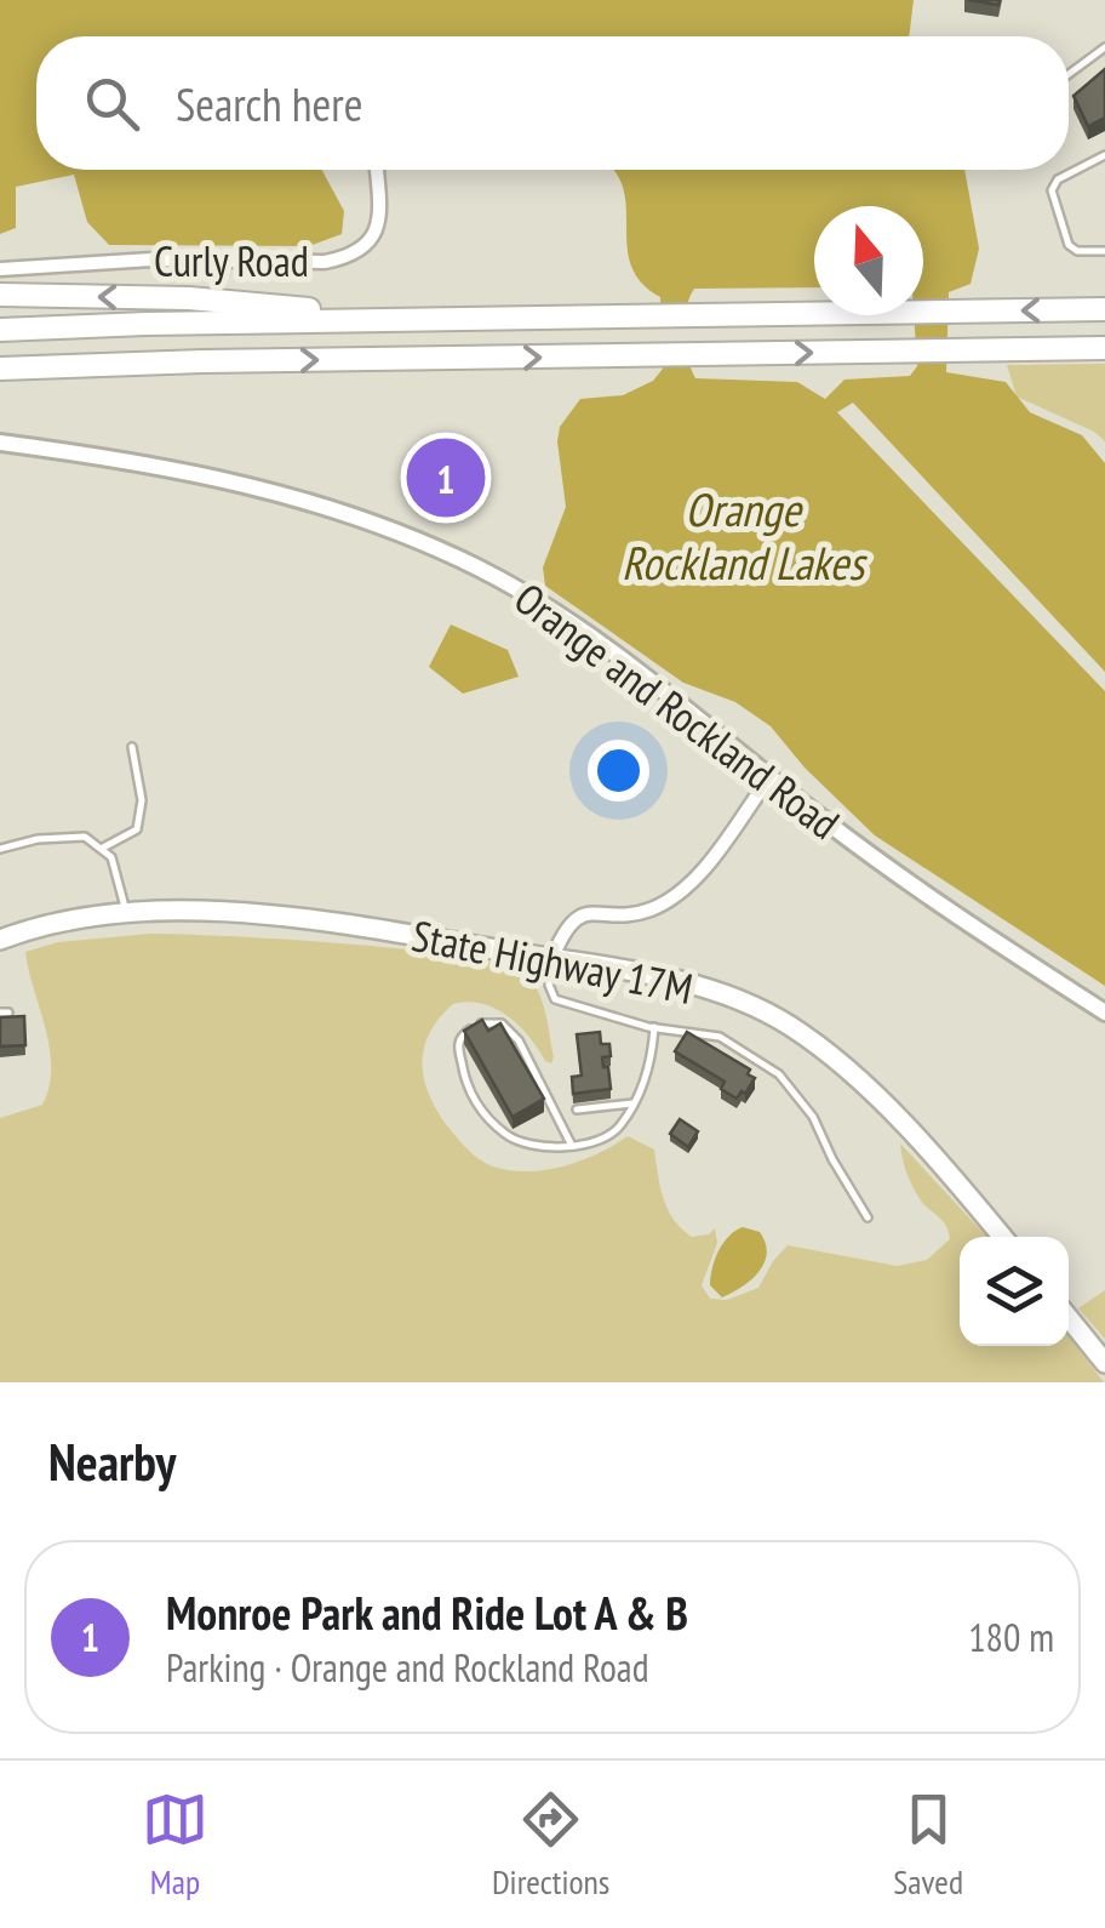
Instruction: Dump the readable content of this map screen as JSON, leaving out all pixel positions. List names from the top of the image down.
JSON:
{
  "streets": {
    "main road": ["State Highway 17M"],
    "street": ["Curly Road", "Orange and Rockland Road"]
  },
  "water": ["Orange Rockland Lakes"],
  "north": "top",
  "page": {
    "search": "Search here",
    "pins": "1",
    "heading": "Nearby",
    "list": [
      {
        "mark": "1",
        "name": "Monroe Park and Ride Lot A & B",
        "note": "Parking · Orange and Rockland Road",
        "value": "180 m"
      }
    ],
    "nav": ["Map", "Directions", "Saved"]
  }
}
